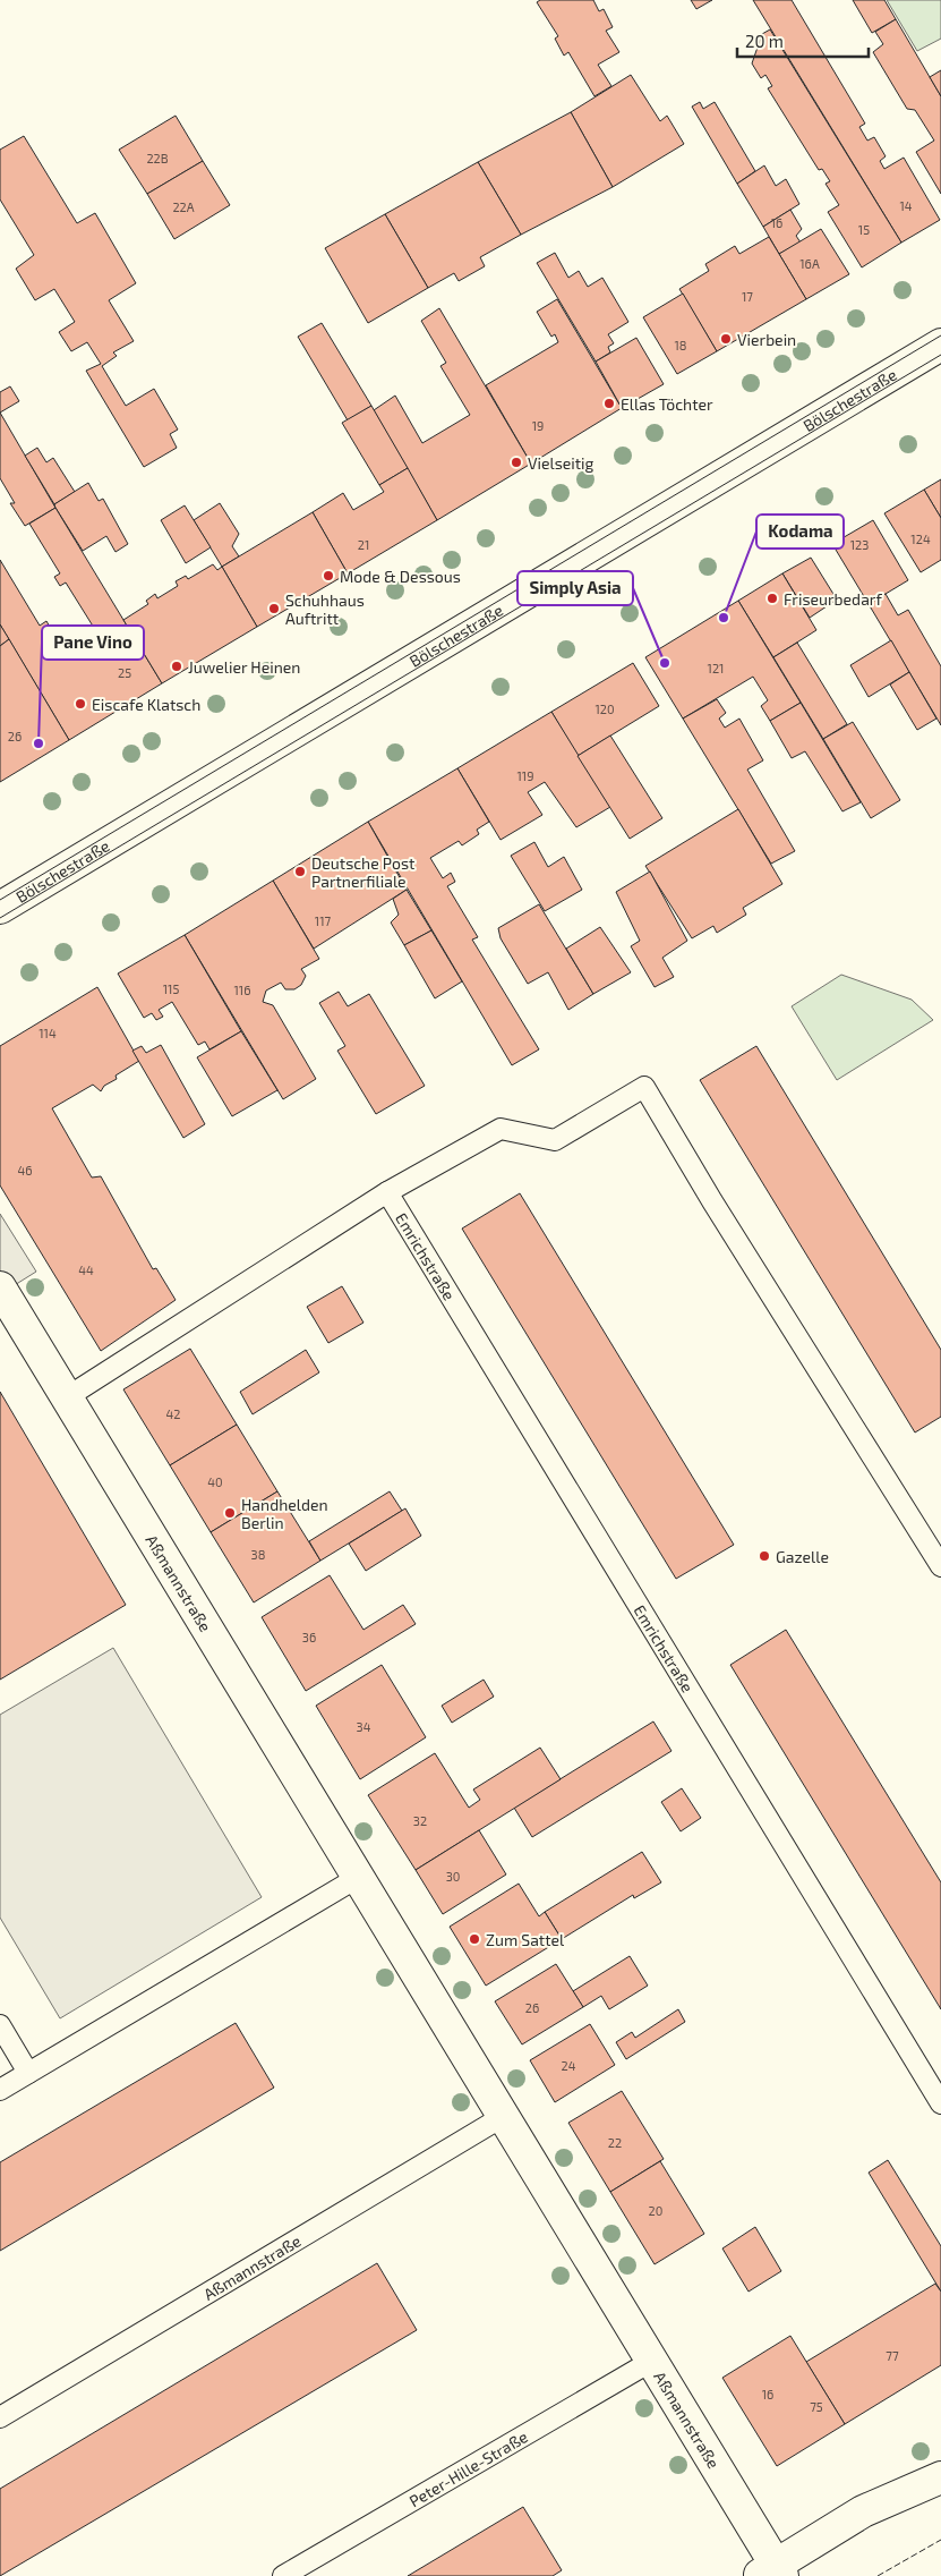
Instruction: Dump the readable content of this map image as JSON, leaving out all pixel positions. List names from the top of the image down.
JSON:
{
  "streets": {
    "street": ["Bölschestraße", "Aßmannstraße"],
    "lane": ["Emrichstraße", "Peter-Hille-Straße"]
  },
  "crossings": [
    ["Aßmannstraße", "Peter-Hille-Straße"]
  ],
  "places": [
    "Vierbein",
    "Ellas Töchter",
    "Vielseitig",
    "Mode & Dessous",
    "Friseurbedarf",
    "Schuhhaus Auftritt",
    "Kodama",
    "Simply Asia",
    "Juwelier Heinen",
    "Eiscafe Klatsch",
    "Pane Vino",
    "Deutsche Post Partnerfiliale",
    "Handhelden Berlin",
    "Gazelle",
    "Zum Sattel"
  ],
  "house_numbers": [
    "22B",
    "14",
    "22A",
    "16",
    "15",
    "16A",
    "17",
    "18",
    "19",
    "124",
    "21",
    "123",
    "121",
    "25",
    "120",
    "26",
    "119",
    "117",
    "115",
    "116",
    "114",
    "46",
    "44",
    "42",
    "40",
    "38",
    "36",
    "34",
    "32",
    "30",
    "26",
    "24",
    "22",
    "20",
    "77",
    "16",
    "75"
  ],
  "scale_bar": "20 m"
}
